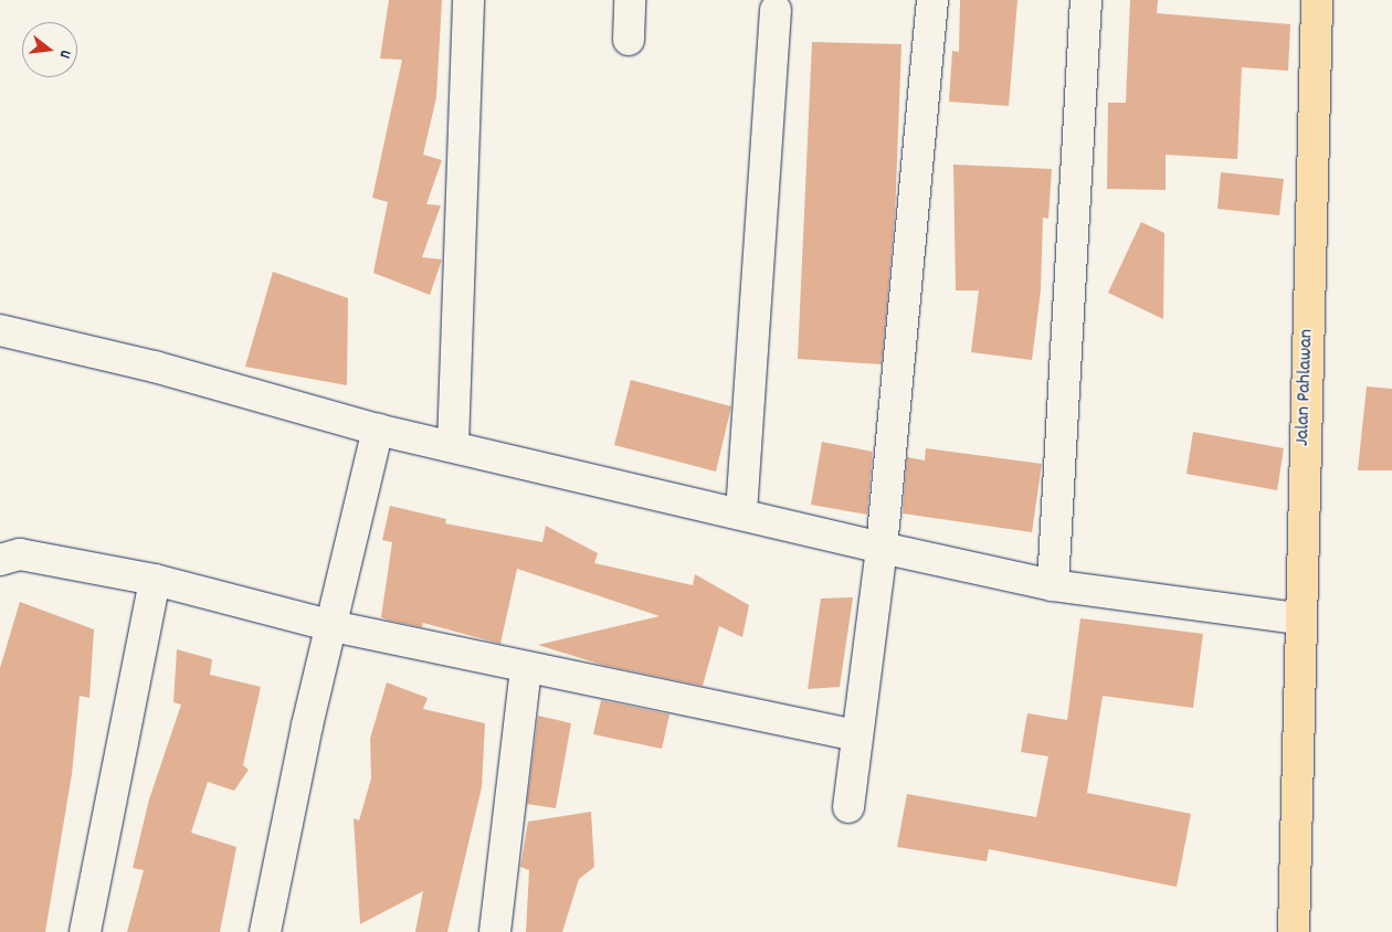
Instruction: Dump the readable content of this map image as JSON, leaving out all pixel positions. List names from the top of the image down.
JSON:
{
  "streets": {
    "highway": ["Jalan Pahlawan"]
  },
  "north": "right"
}
